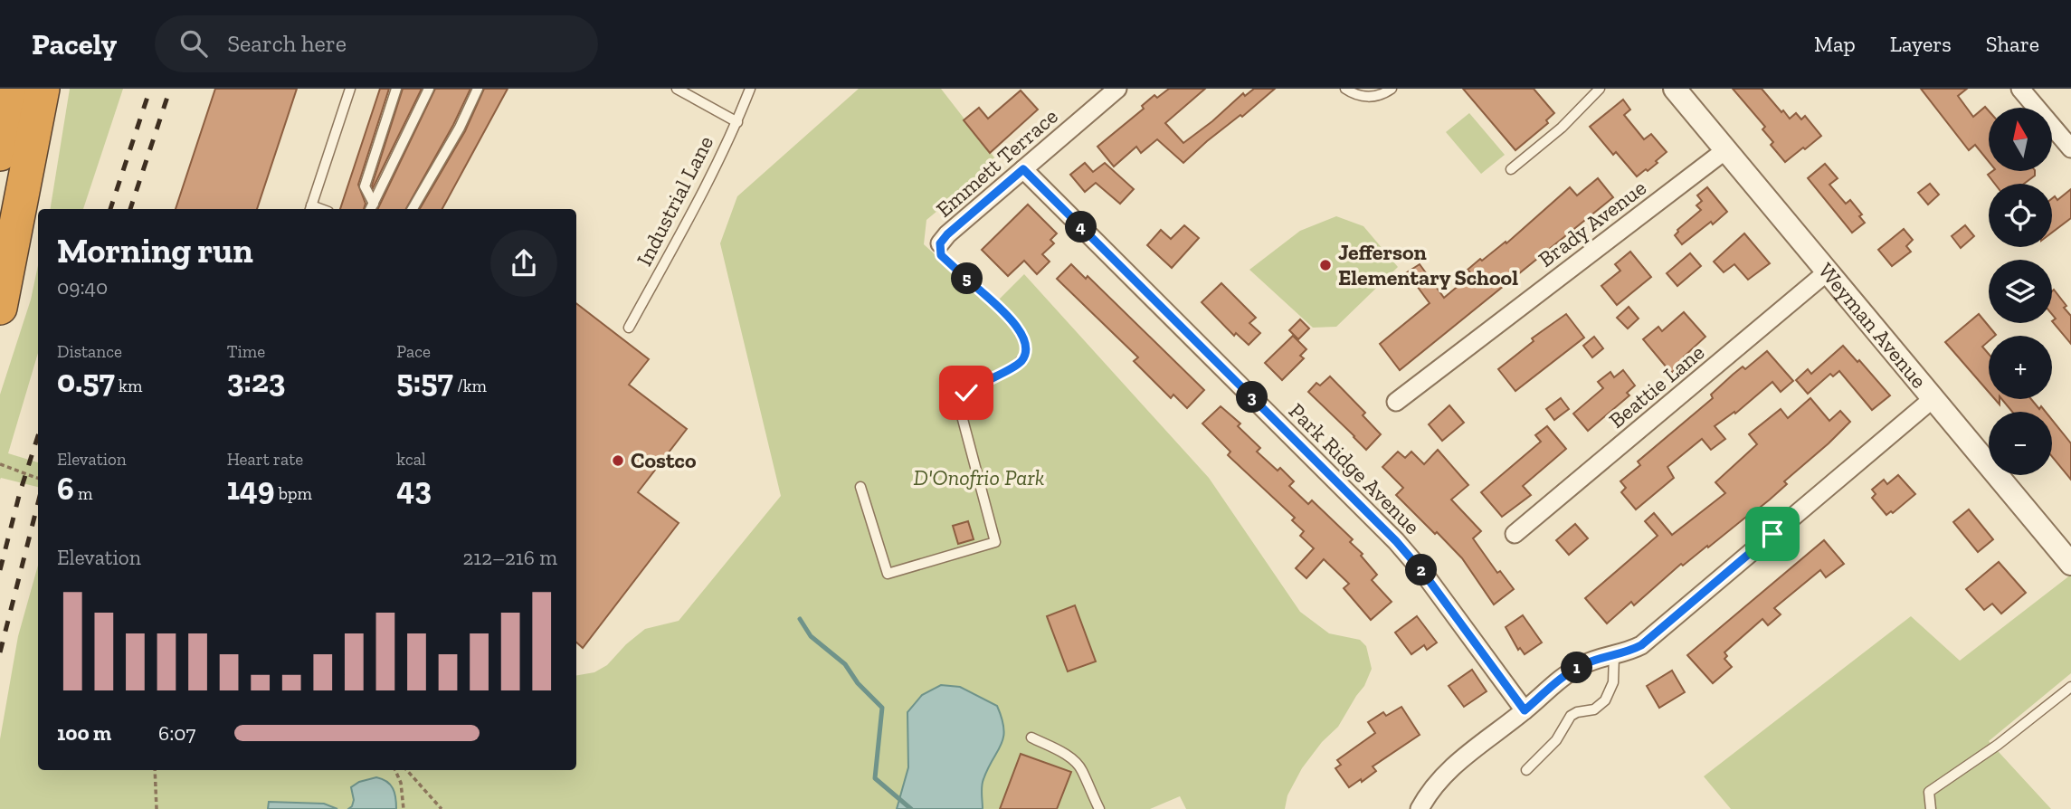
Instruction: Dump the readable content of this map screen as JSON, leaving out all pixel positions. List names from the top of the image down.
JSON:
{
  "streets": {
    "street": [
      "Emmett Terrace",
      "Brady Avenue",
      "Weyman Avenue",
      "Beattie Lane",
      "Park Ridge Avenue"
    ],
    "lane": ["Industrial Lane"]
  },
  "crossings": [
    ["Emmett Terrace", "Park Ridge Avenue"],
    ["Brady Avenue", "Weyman Avenue"],
    ["Weyman Avenue", "Beattie Lane"]
  ],
  "parks": ["D'Onofrio Park"],
  "places": ["Jefferson Elementary School", "Costco"],
  "north": "top",
  "page": {
    "header": "Pacely",
    "search": "Search here",
    "nav": ["Map", "Layers", "Share"],
    "map_buttons": ["+", "−"],
    "heading": ["Morning run", "09:40"],
    "pins": [
      "4",
      "5",
      "3",
      "2",
      "1"
    ],
    "stats": [
      ["Distance", "0.57 km"],
      ["Time", "3:23"],
      ["Pace", "5:57 /km"],
      ["Elevation", "6 m"],
      ["Heart rate", "149 bpm"],
      ["kcal", "43"]
    ],
    "chart": ["Elevation", "212–216 m"],
    "list": [
      {
        "name": "100 m",
        "note": "6:07"
      }
    ]
  }
}
